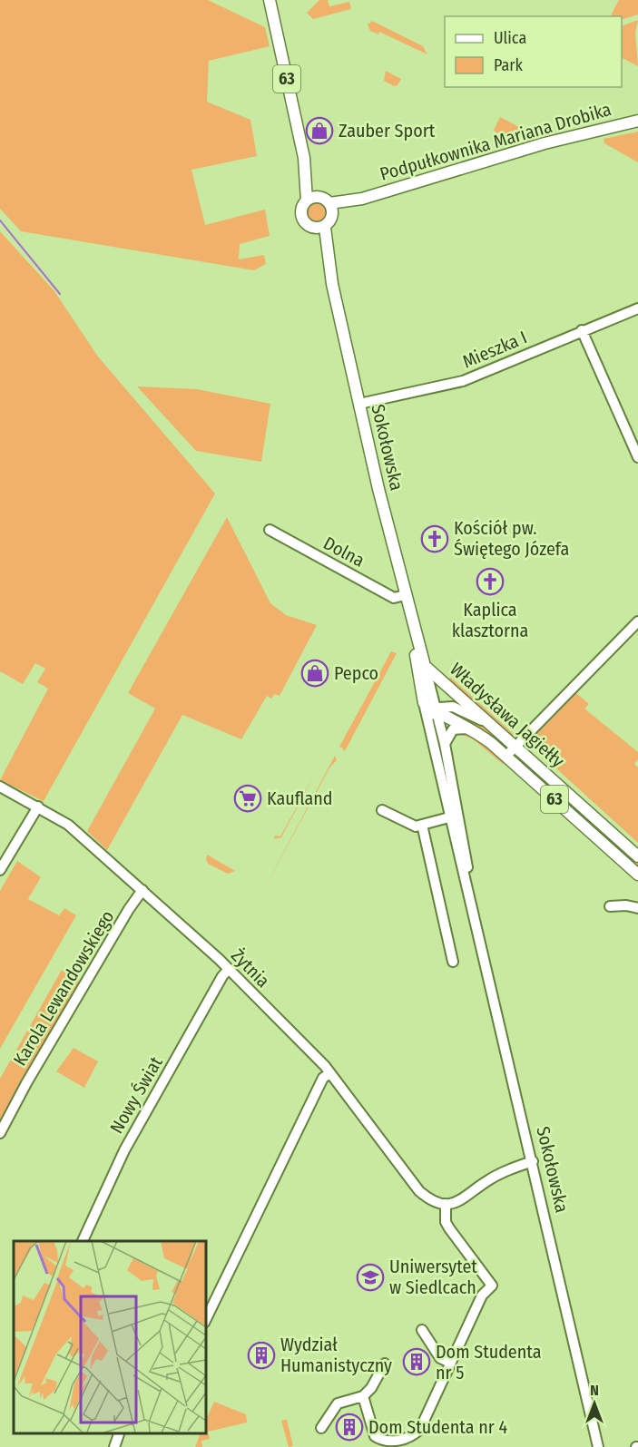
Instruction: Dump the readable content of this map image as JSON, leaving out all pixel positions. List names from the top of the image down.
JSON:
{
  "streets": {
    "main road": [
      "63",
      "Podpułkownika Mariana Drobika",
      "Sokołowska",
      "Władysława Jagiełły"
    ],
    "street": [
      "Mieszka I",
      "Dolna",
      "Żytnia",
      "Karola Lewandowskiego",
      "Nowy Świat"
    ]
  },
  "crossings": [
    ["63", "Podpułkownika Mariana Drobika"],
    ["63", "Sokołowska"],
    ["Podpułkownika Mariana Drobika", "Sokołowska"],
    ["Mieszka I", "Sokołowska"],
    ["Sokołowska", "Dolna"],
    ["Sokołowska", "Władysława Jagiełły"],
    ["Żytnia", "Karola Lewandowskiego"],
    ["Żytnia", "Nowy Świat"]
  ],
  "places": {
    "shop": ["Zauber Sport", "Pepco"],
    "church": ["Kościół pw. Świętego Józefa", "Kaplica klasztorna"],
    "supermarket": ["Kaufland"],
    "school or university": ["Uniwersytet w Siedlcach"],
    "building": ["Wydział Humanistyczny", "Dom Studenta nr 5", "Dom Studenta nr 4"]
  },
  "legend": ["Ulica", "Park"],
  "north": "top"
}
